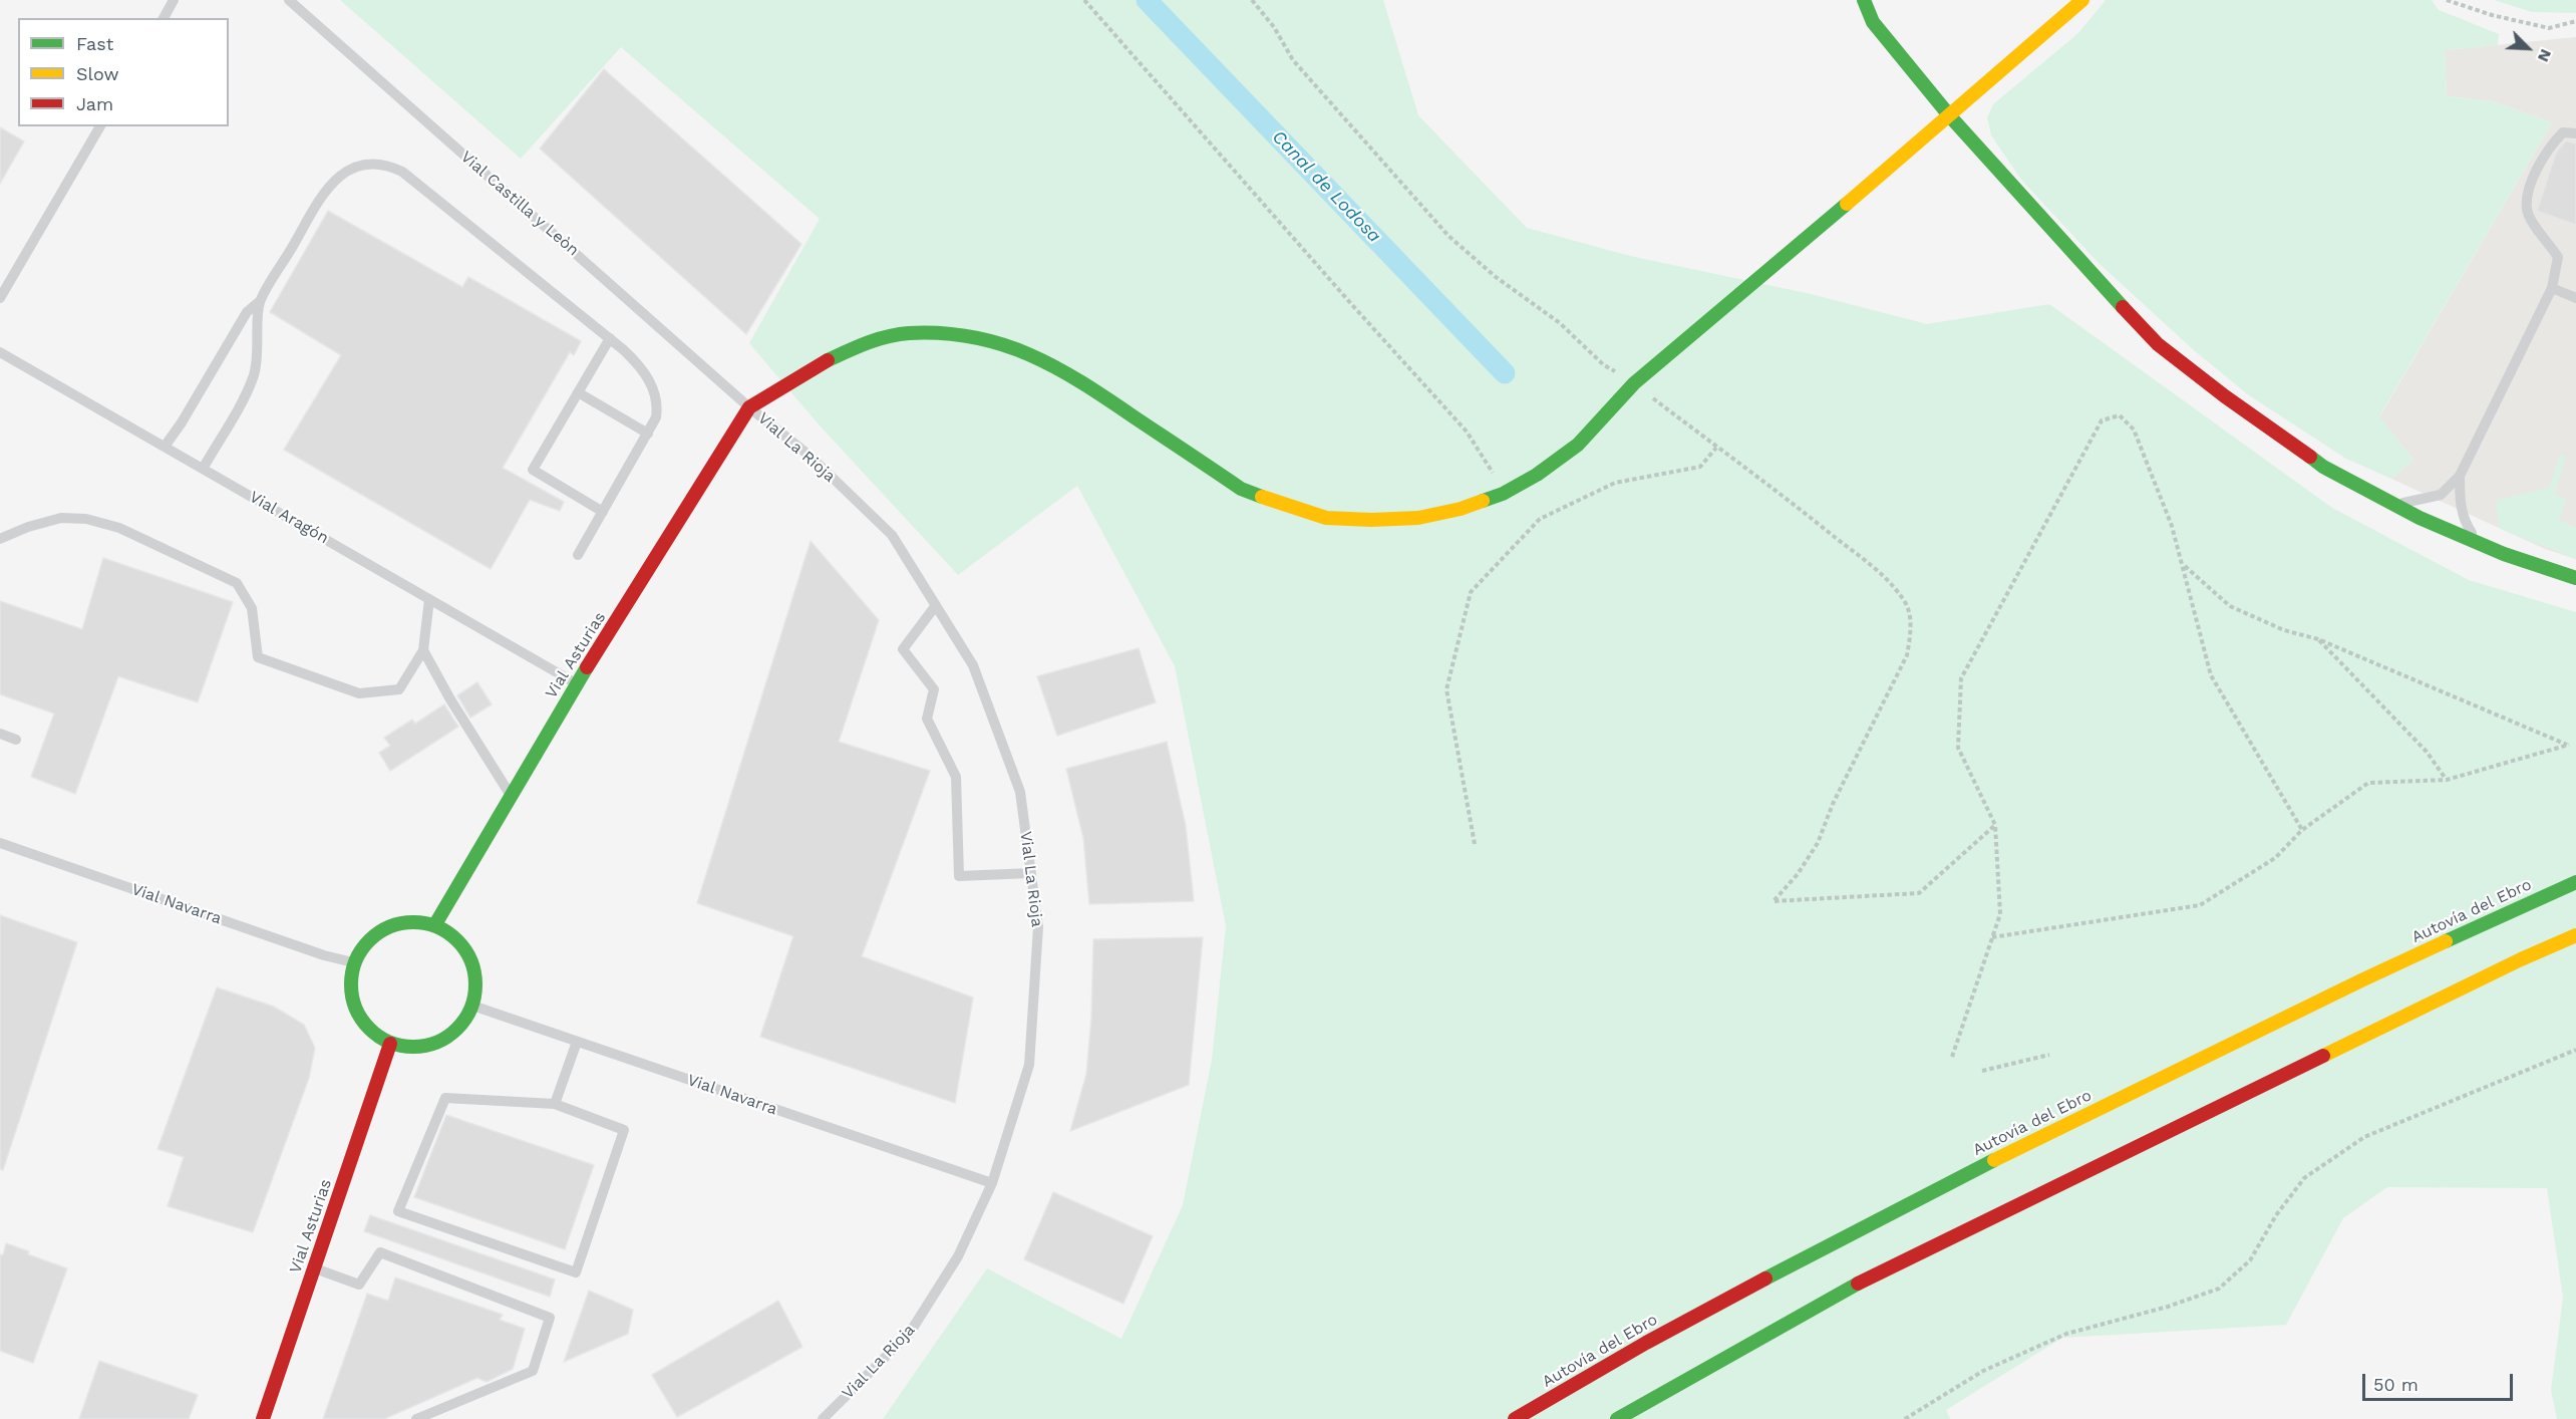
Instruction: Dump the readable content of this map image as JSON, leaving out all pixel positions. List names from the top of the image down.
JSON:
{
  "streets": {
    "main road": ["Vial Asturias", "Autovía del Ebro"],
    "lane": [
      "Vial Castilla y Leòn",
      "Vial La Rioja",
      "Vial Aragón",
      "Vial Navarra"
    ]
  },
  "crossings": [
    ["Vial Castilla y Leòn", "Vial La Rioja"],
    ["Vial Castilla y Leòn", "Vial Asturias"],
    ["Vial La Rioja", "Vial Asturias"],
    ["Vial La Rioja", "Vial Navarra"],
    ["Vial Aragón", "Vial Asturias"],
    ["Vial Asturias", "Vial Navarra"]
  ],
  "water": ["Canal de Lodosa"],
  "legend": ["Fast", "Slow", "Jam"],
  "scale_bar": "50 m",
  "north": "bottom right"
}
